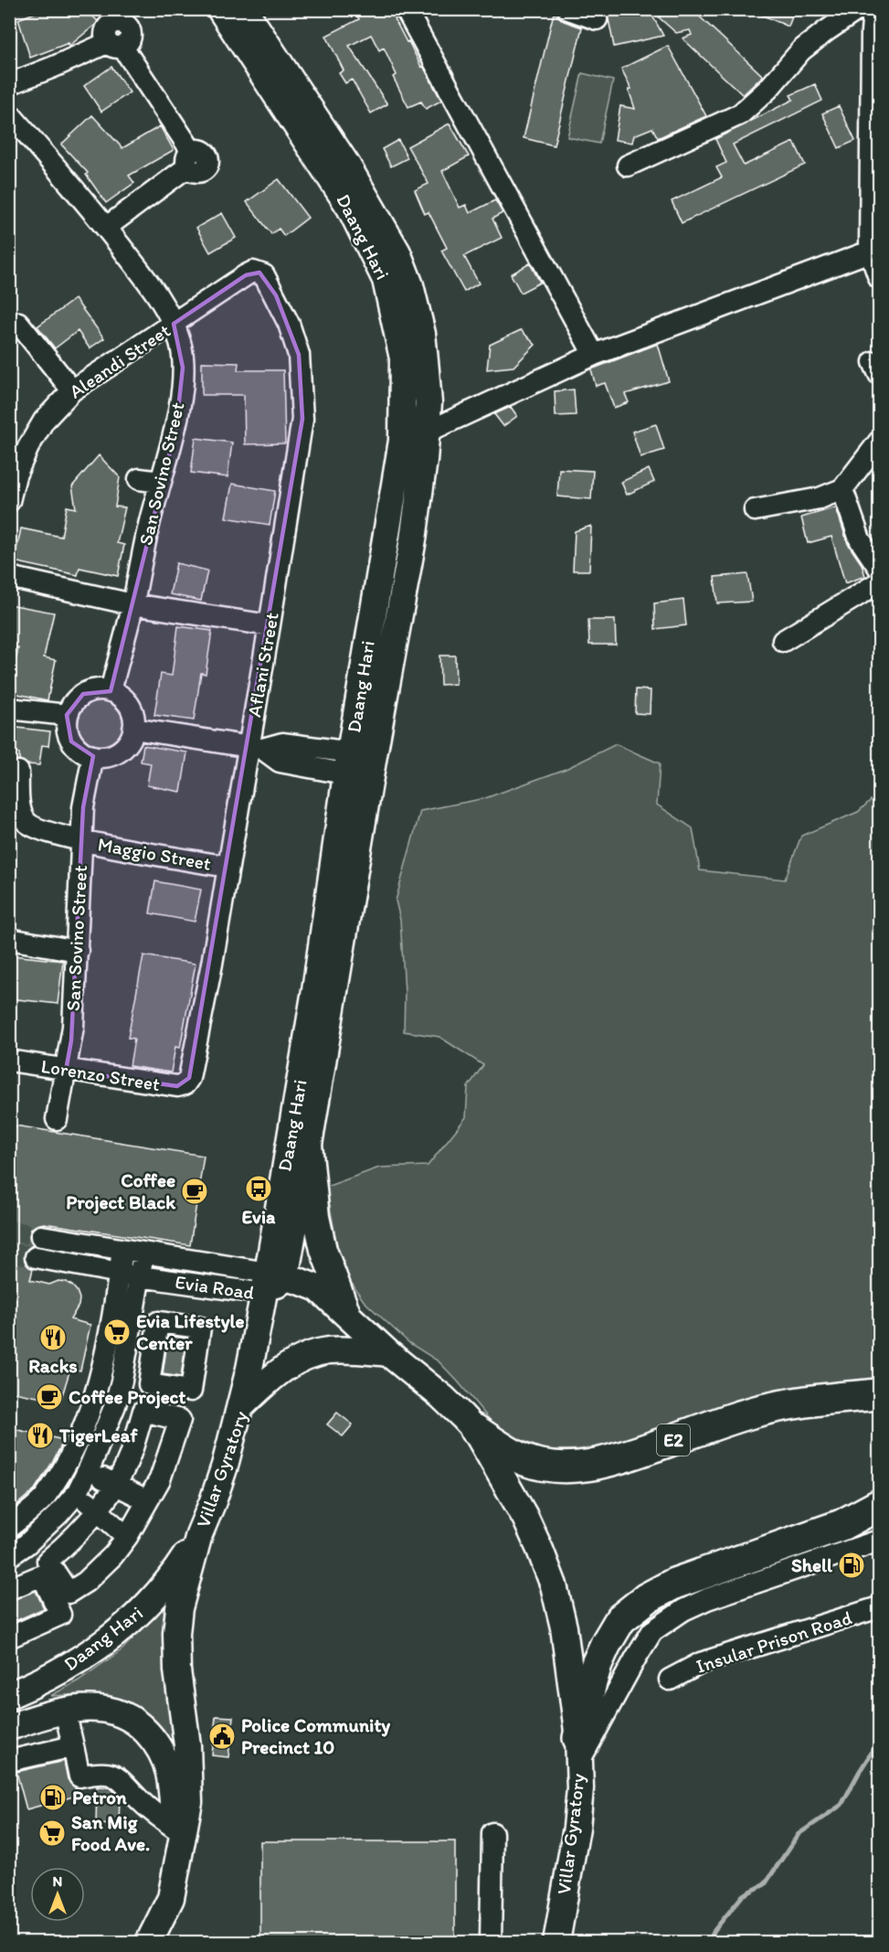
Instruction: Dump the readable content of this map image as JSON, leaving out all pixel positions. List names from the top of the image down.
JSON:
{
  "streets": {
    "highway": ["E2"],
    "main road": ["Daang Hari", "Evia Road", "Villar Gyratory"],
    "street": [
      "Aleandi Street",
      "San Sovino Street",
      "Aflani Street",
      "Maggio Street",
      "Lorenzo Street",
      "Insular Prison Road"
    ]
  },
  "crossings": [
    ["Daang Hari", "Evia Road"],
    ["Daang Hari", "Villar Gyratory"],
    ["Aleandi Street", "San Sovino Street"],
    ["Aleandi Street", "Aflani Street"],
    ["San Sovino Street", "Maggio Street"],
    ["San Sovino Street", "Lorenzo Street"],
    ["Aflani Street", "Maggio Street"],
    ["Aflani Street", "Lorenzo Street"],
    ["E2", "Villar Gyratory"]
  ],
  "places": {
    "bus stop": ["Evia"],
    "cafe": ["Coffee Project Black", "Coffee Project"],
    "supermarket": ["Evia Lifestyle Center", "San Mig Food Ave."],
    "restaurant": ["Racks", "TigerLeaf"],
    "fuel station": ["Shell", "Petron"],
    "public building": ["Police Community Precinct 10"]
  },
  "north": "top"
}
